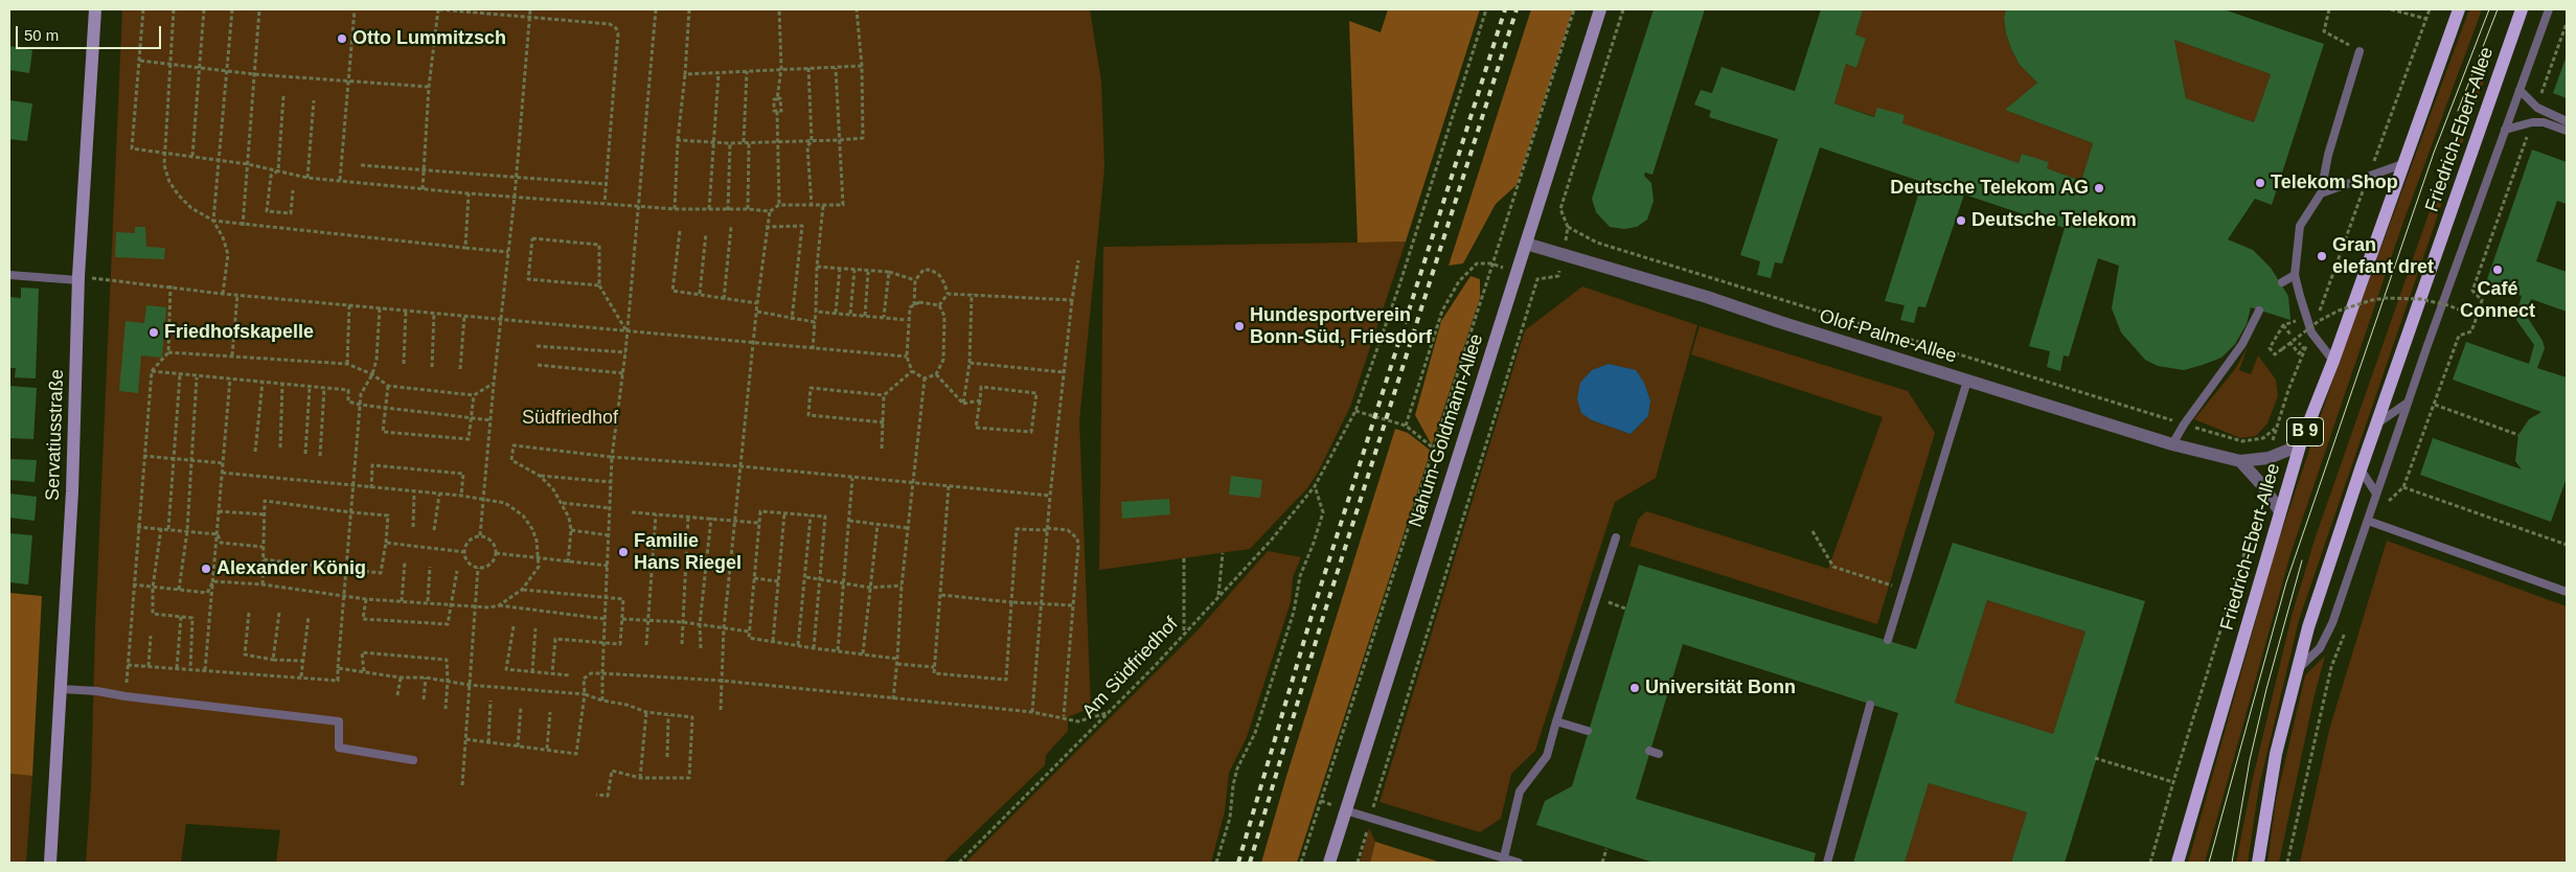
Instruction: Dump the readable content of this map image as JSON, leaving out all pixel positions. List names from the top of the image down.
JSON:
{
  "streets": {
    "main road": [
      "Friedrich-Ebert-Allee",
      "Nahum-Goldmann-Allee",
      "B 9",
      "Servatiusstraße"
    ],
    "street": ["Olof-Palme-Allee"],
    "path": ["Am Südfriedhof"]
  },
  "crossings": [
    ["Friedrich-Ebert-Allee", "Olof-Palme-Allee"],
    ["Olof-Palme-Allee", "Nahum-Goldmann-Allee"]
  ],
  "parks": ["Südfriedhof"],
  "places": [
    "Otto Lummitzsch",
    "Telekom Shop",
    "Deutsche Telekom AG",
    "Deutsche Telekom",
    "Gran elefant dret",
    "Café Connect",
    "Hundesportverein Bonn-Süd, Friesdorf",
    "Friedhofskapelle",
    "Familie Hans Riegel",
    "Alexander König",
    "Universität Bonn"
  ],
  "scale_bar": "50 m"
}
